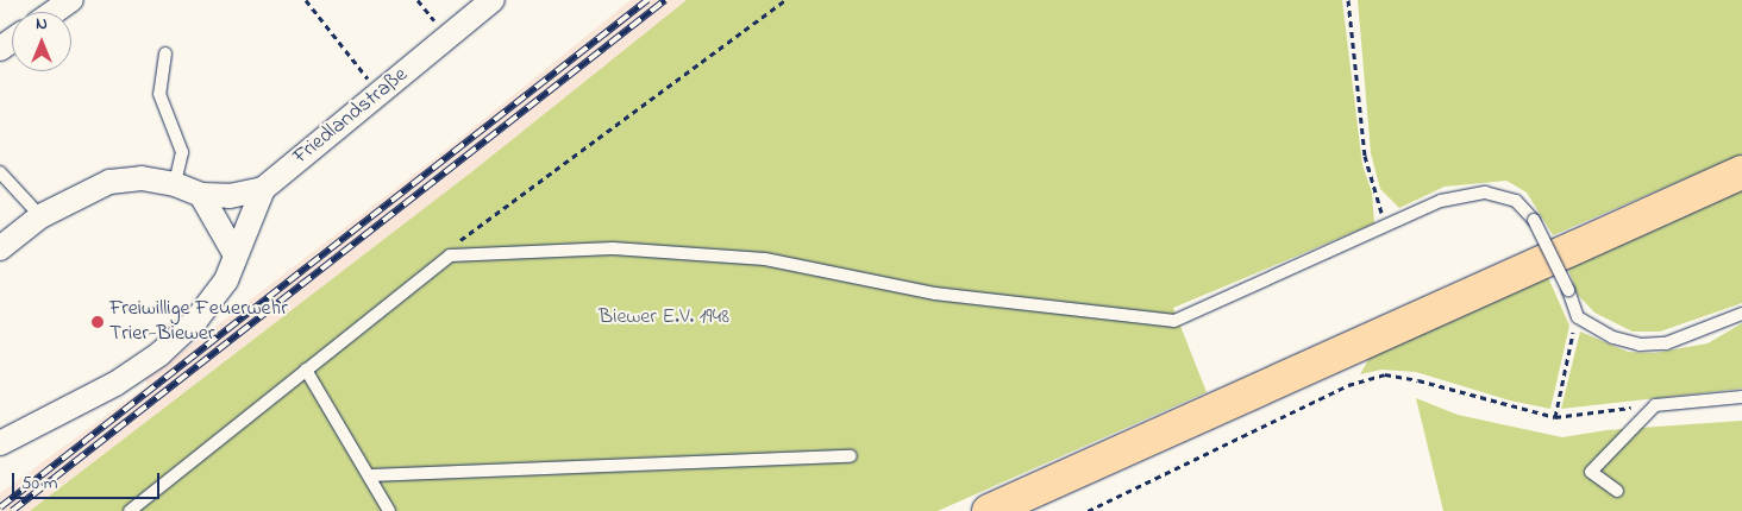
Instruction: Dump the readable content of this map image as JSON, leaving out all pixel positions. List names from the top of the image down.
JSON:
{
  "streets": {
    "street": ["Friedlandstraße"]
  },
  "parks": ["Biewer E.V. 1948"],
  "places": ["Freiwillige Feuerwehr Trier-Biewer"],
  "scale_bar": "50 m",
  "north": "top"
}
